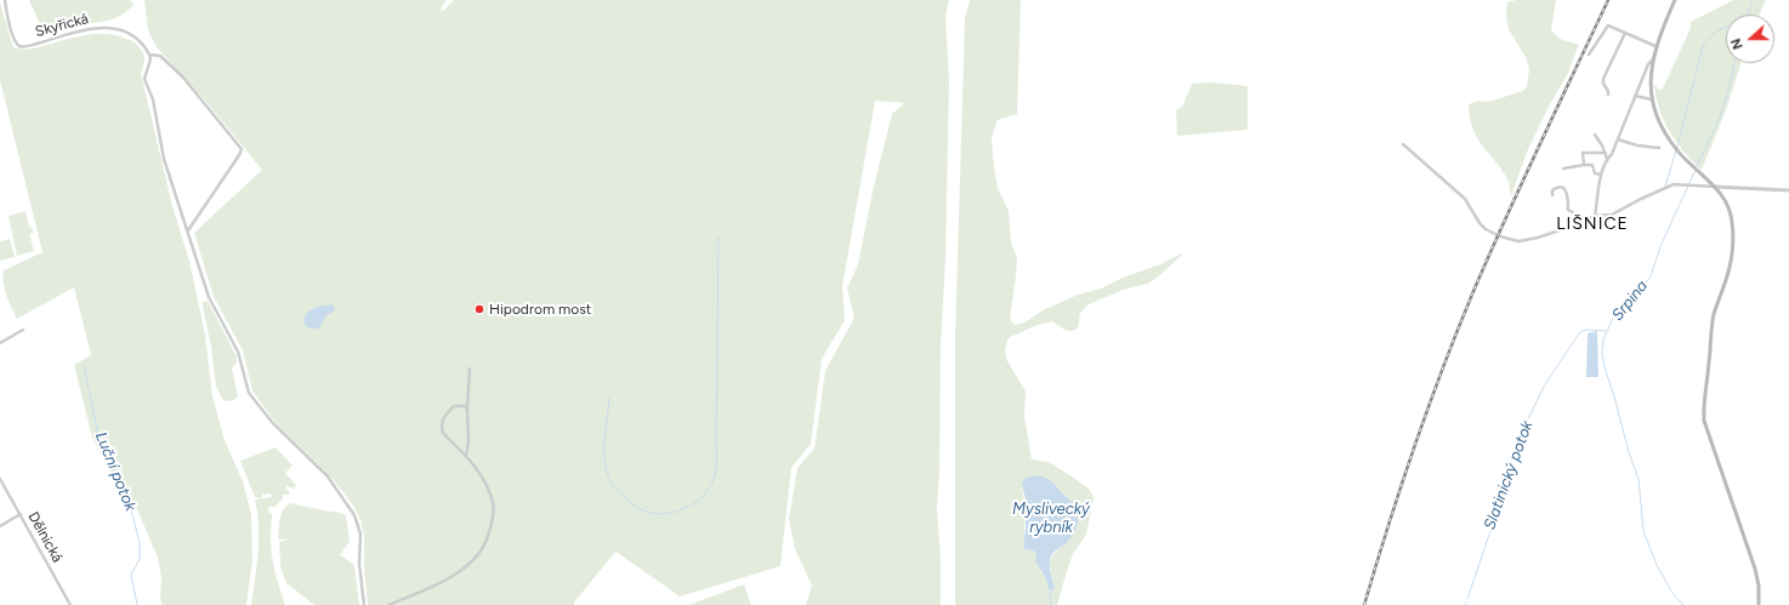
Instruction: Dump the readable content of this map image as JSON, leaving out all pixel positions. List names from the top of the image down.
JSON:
{
  "streets": {
    "street": ["Skyřická", "Dělnická"]
  },
  "districts": ["LIŠNICE"],
  "water": [
    "Srpina",
    "Luční potok",
    "Slatinický potok",
    "Myslivecký rybník"
  ],
  "places": ["Hipodrom most"],
  "north": "left"
}
